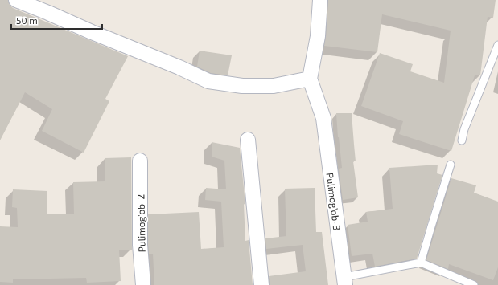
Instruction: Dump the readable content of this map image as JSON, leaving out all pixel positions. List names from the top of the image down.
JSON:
{
  "streets": {
    "street": ["Pulimog’ob-3", "Pulimog’ob-2"]
  },
  "scale_bar": "50 m"
}
